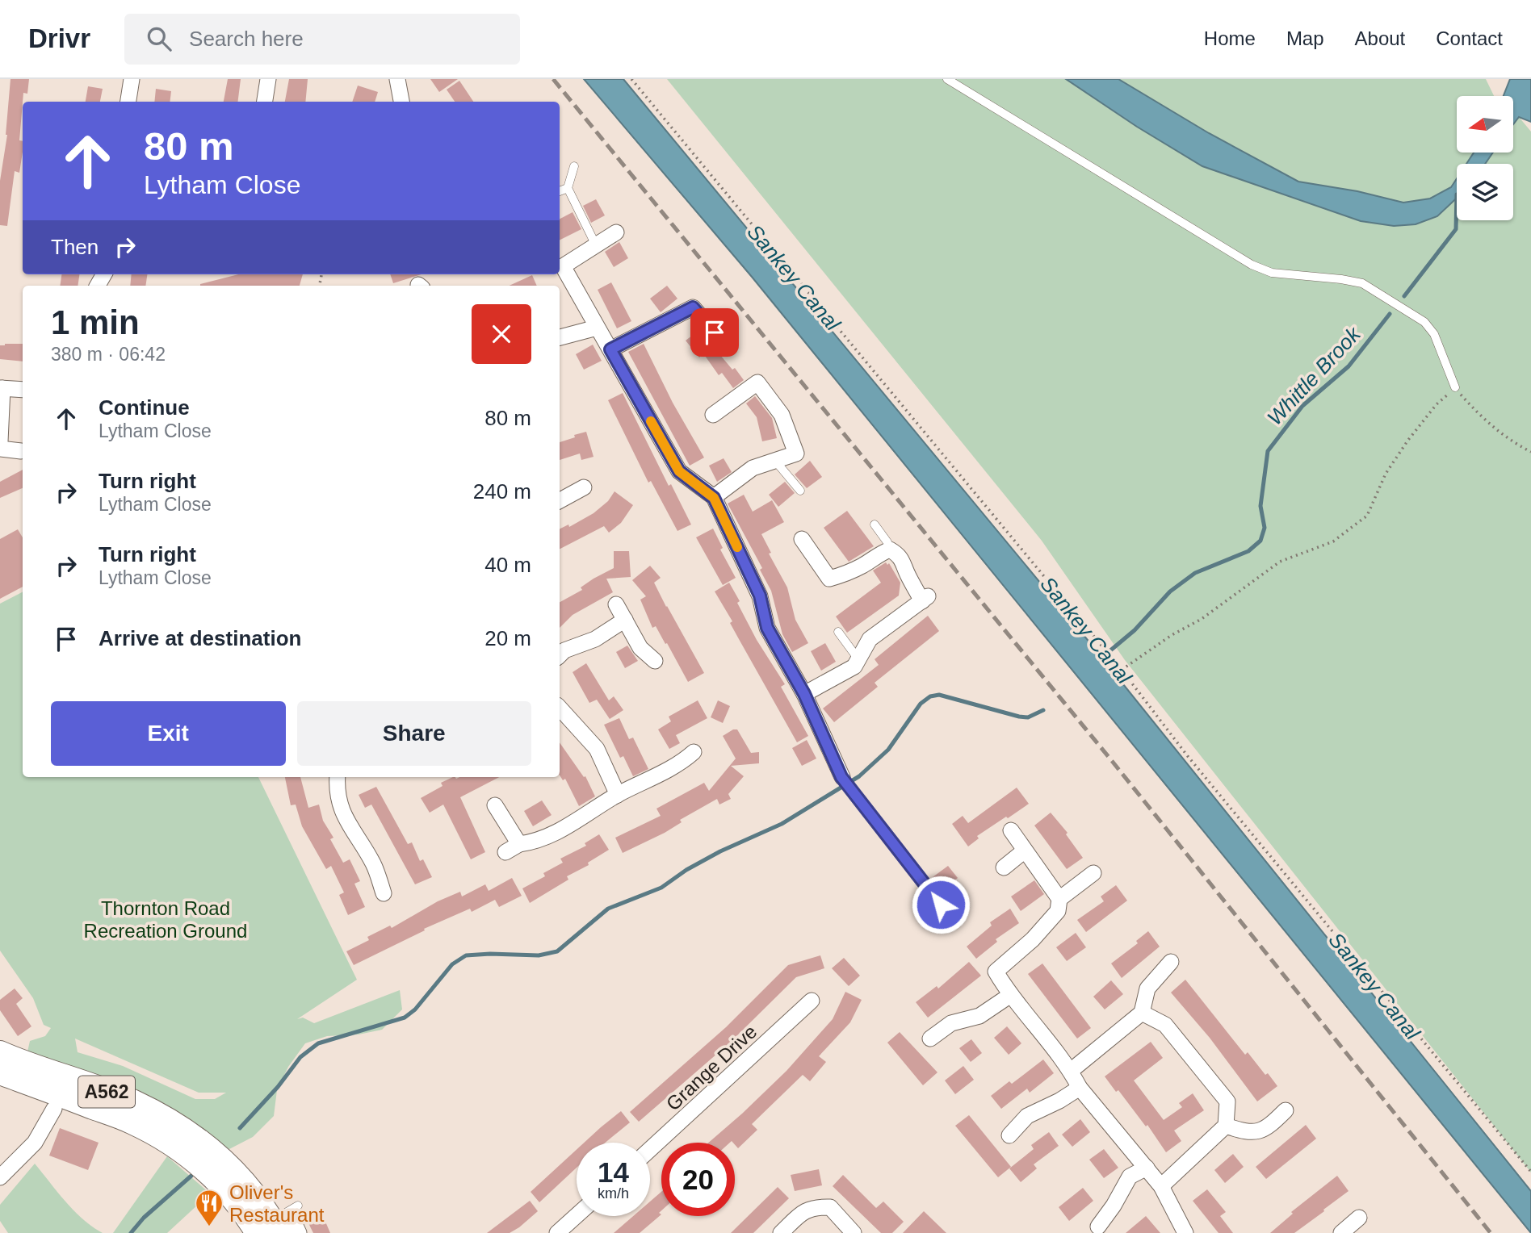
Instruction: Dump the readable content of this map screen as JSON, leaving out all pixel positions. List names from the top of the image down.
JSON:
{
  "streets": {
    "main road": ["A562"],
    "street": ["Grange Drive"]
  },
  "water": ["Sankey Canal", "Whittle Brook"],
  "parks": ["Thornton Road Recreation Ground"],
  "places": {
    "restaurant": ["Oliver's Restaurant"]
  },
  "north": "left",
  "page": {
    "header": "Drivr",
    "search": "Search here",
    "nav": [
      "Home",
      "Map",
      "About",
      "Contact"
    ],
    "turn": ["80 m", "Lytham Close"],
    "then": "Then",
    "heading": ["1 min", "380 m · 06:42"],
    "list": [
      {
        "name": "Continue",
        "note": "Lytham Close",
        "value": "80 m"
      },
      {
        "name": "Turn right",
        "note": "Lytham Close",
        "value": "240 m"
      },
      {
        "name": "Turn right",
        "note": "Lytham Close",
        "value": "40 m"
      },
      {
        "name": "Arrive at destination",
        "value": "20 m"
      }
    ],
    "buttons": ["Exit", "Share"],
    "speed": "14 km/h",
    "limit": "20"
  }
}
